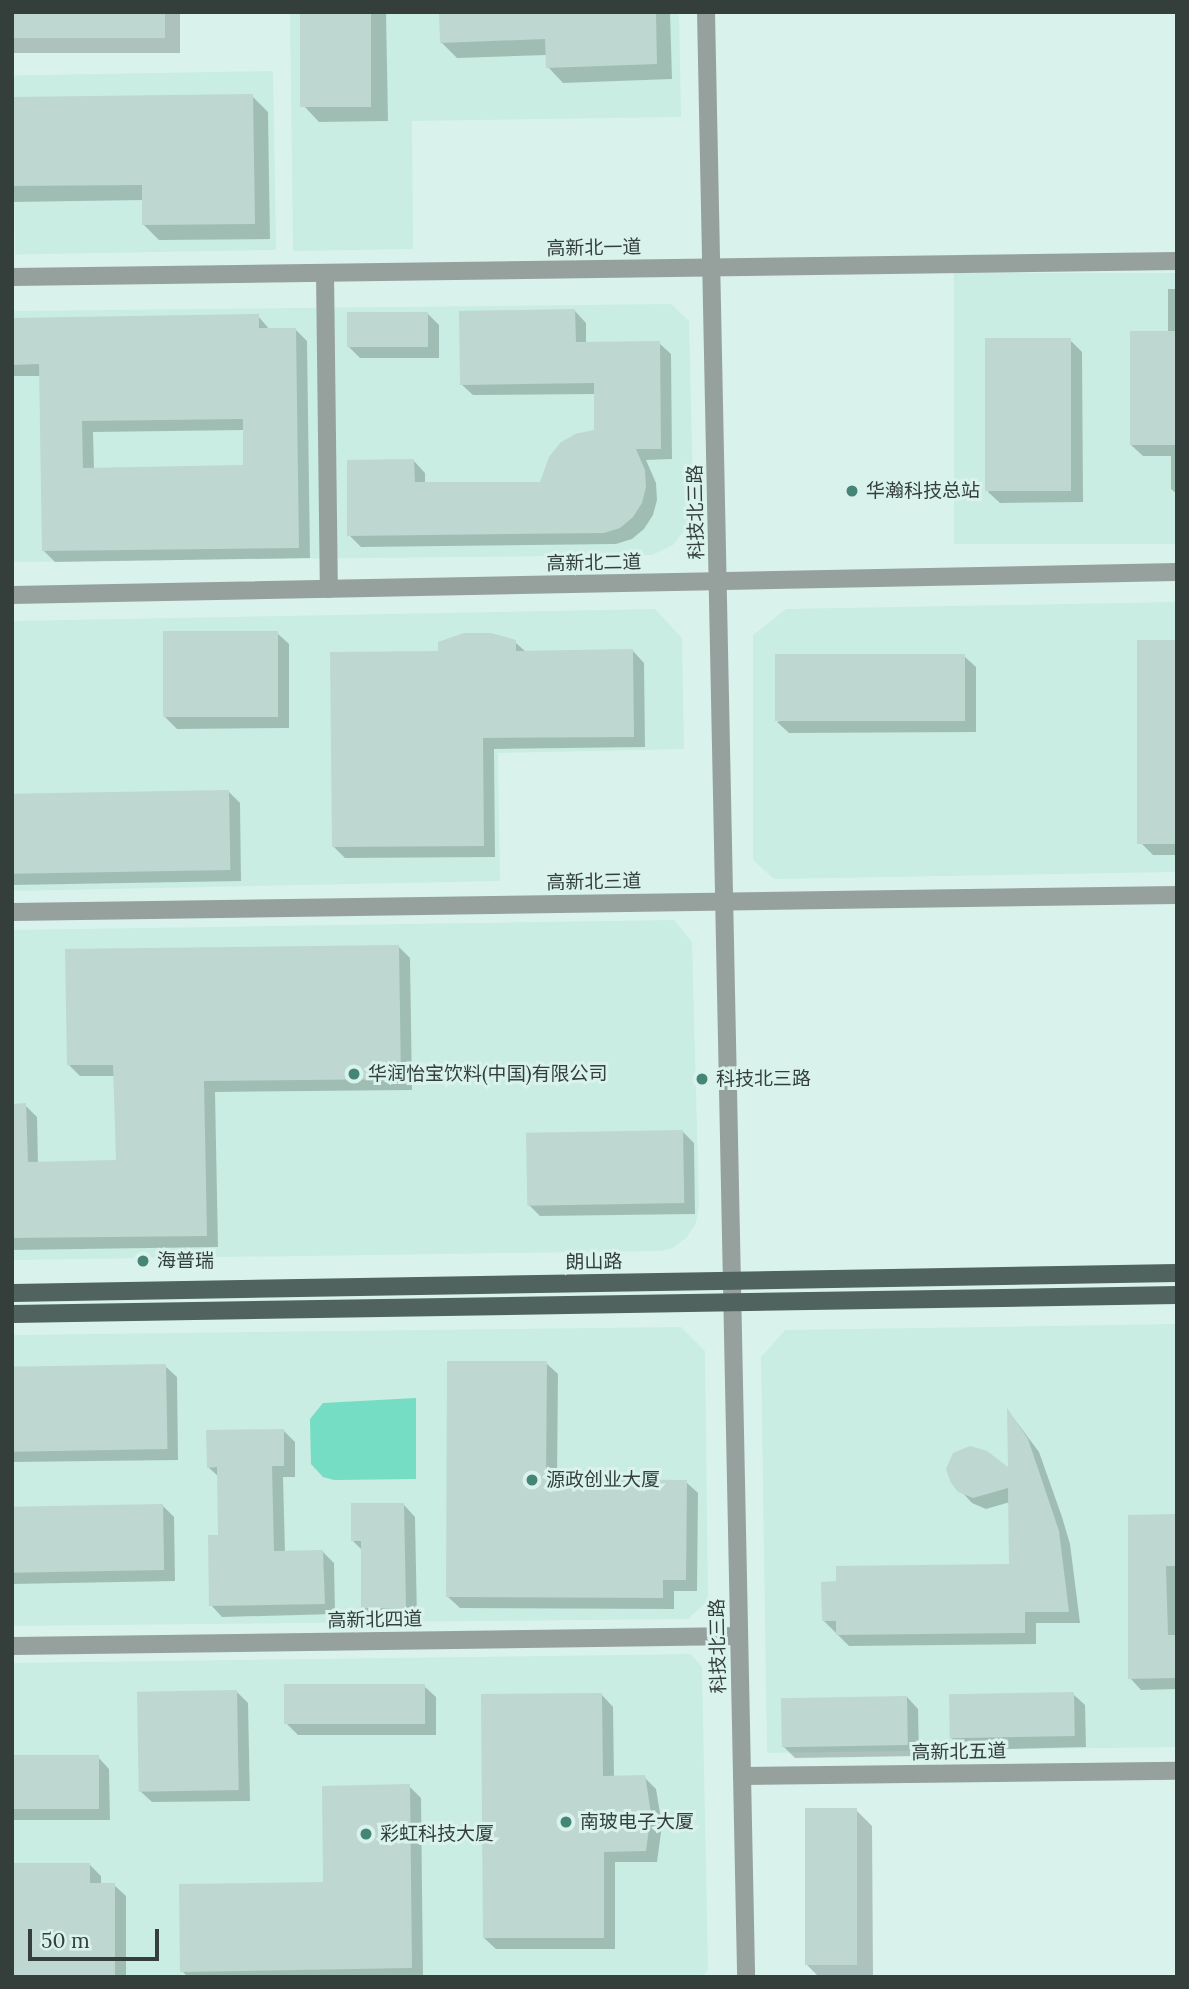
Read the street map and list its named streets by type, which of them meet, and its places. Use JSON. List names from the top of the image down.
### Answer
{
  "streets": {
    "main road": ["朗山路"],
    "street": [
      "高新北一道",
      "科技北三路",
      "高新北二道",
      "高新北三道",
      "高新北四道",
      "高新北五道"
    ]
  },
  "crossings": [
    ["高新北一道", "科技北三路"],
    ["科技北三路", "高新北二道"],
    ["科技北三路", "高新北三道"],
    ["科技北三路", "朗山路"],
    ["科技北三路", "高新北四道"],
    ["科技北三路", "高新北五道"]
  ],
  "places": [
    "华瀚科技总站",
    "华润怡宝饮料(中国)有限公司",
    "科技北三路",
    "海普瑞",
    "源政创业大厦",
    "南玻电子大厦",
    "彩虹科技大厦"
  ],
  "scale_bar": "50 m"
}
